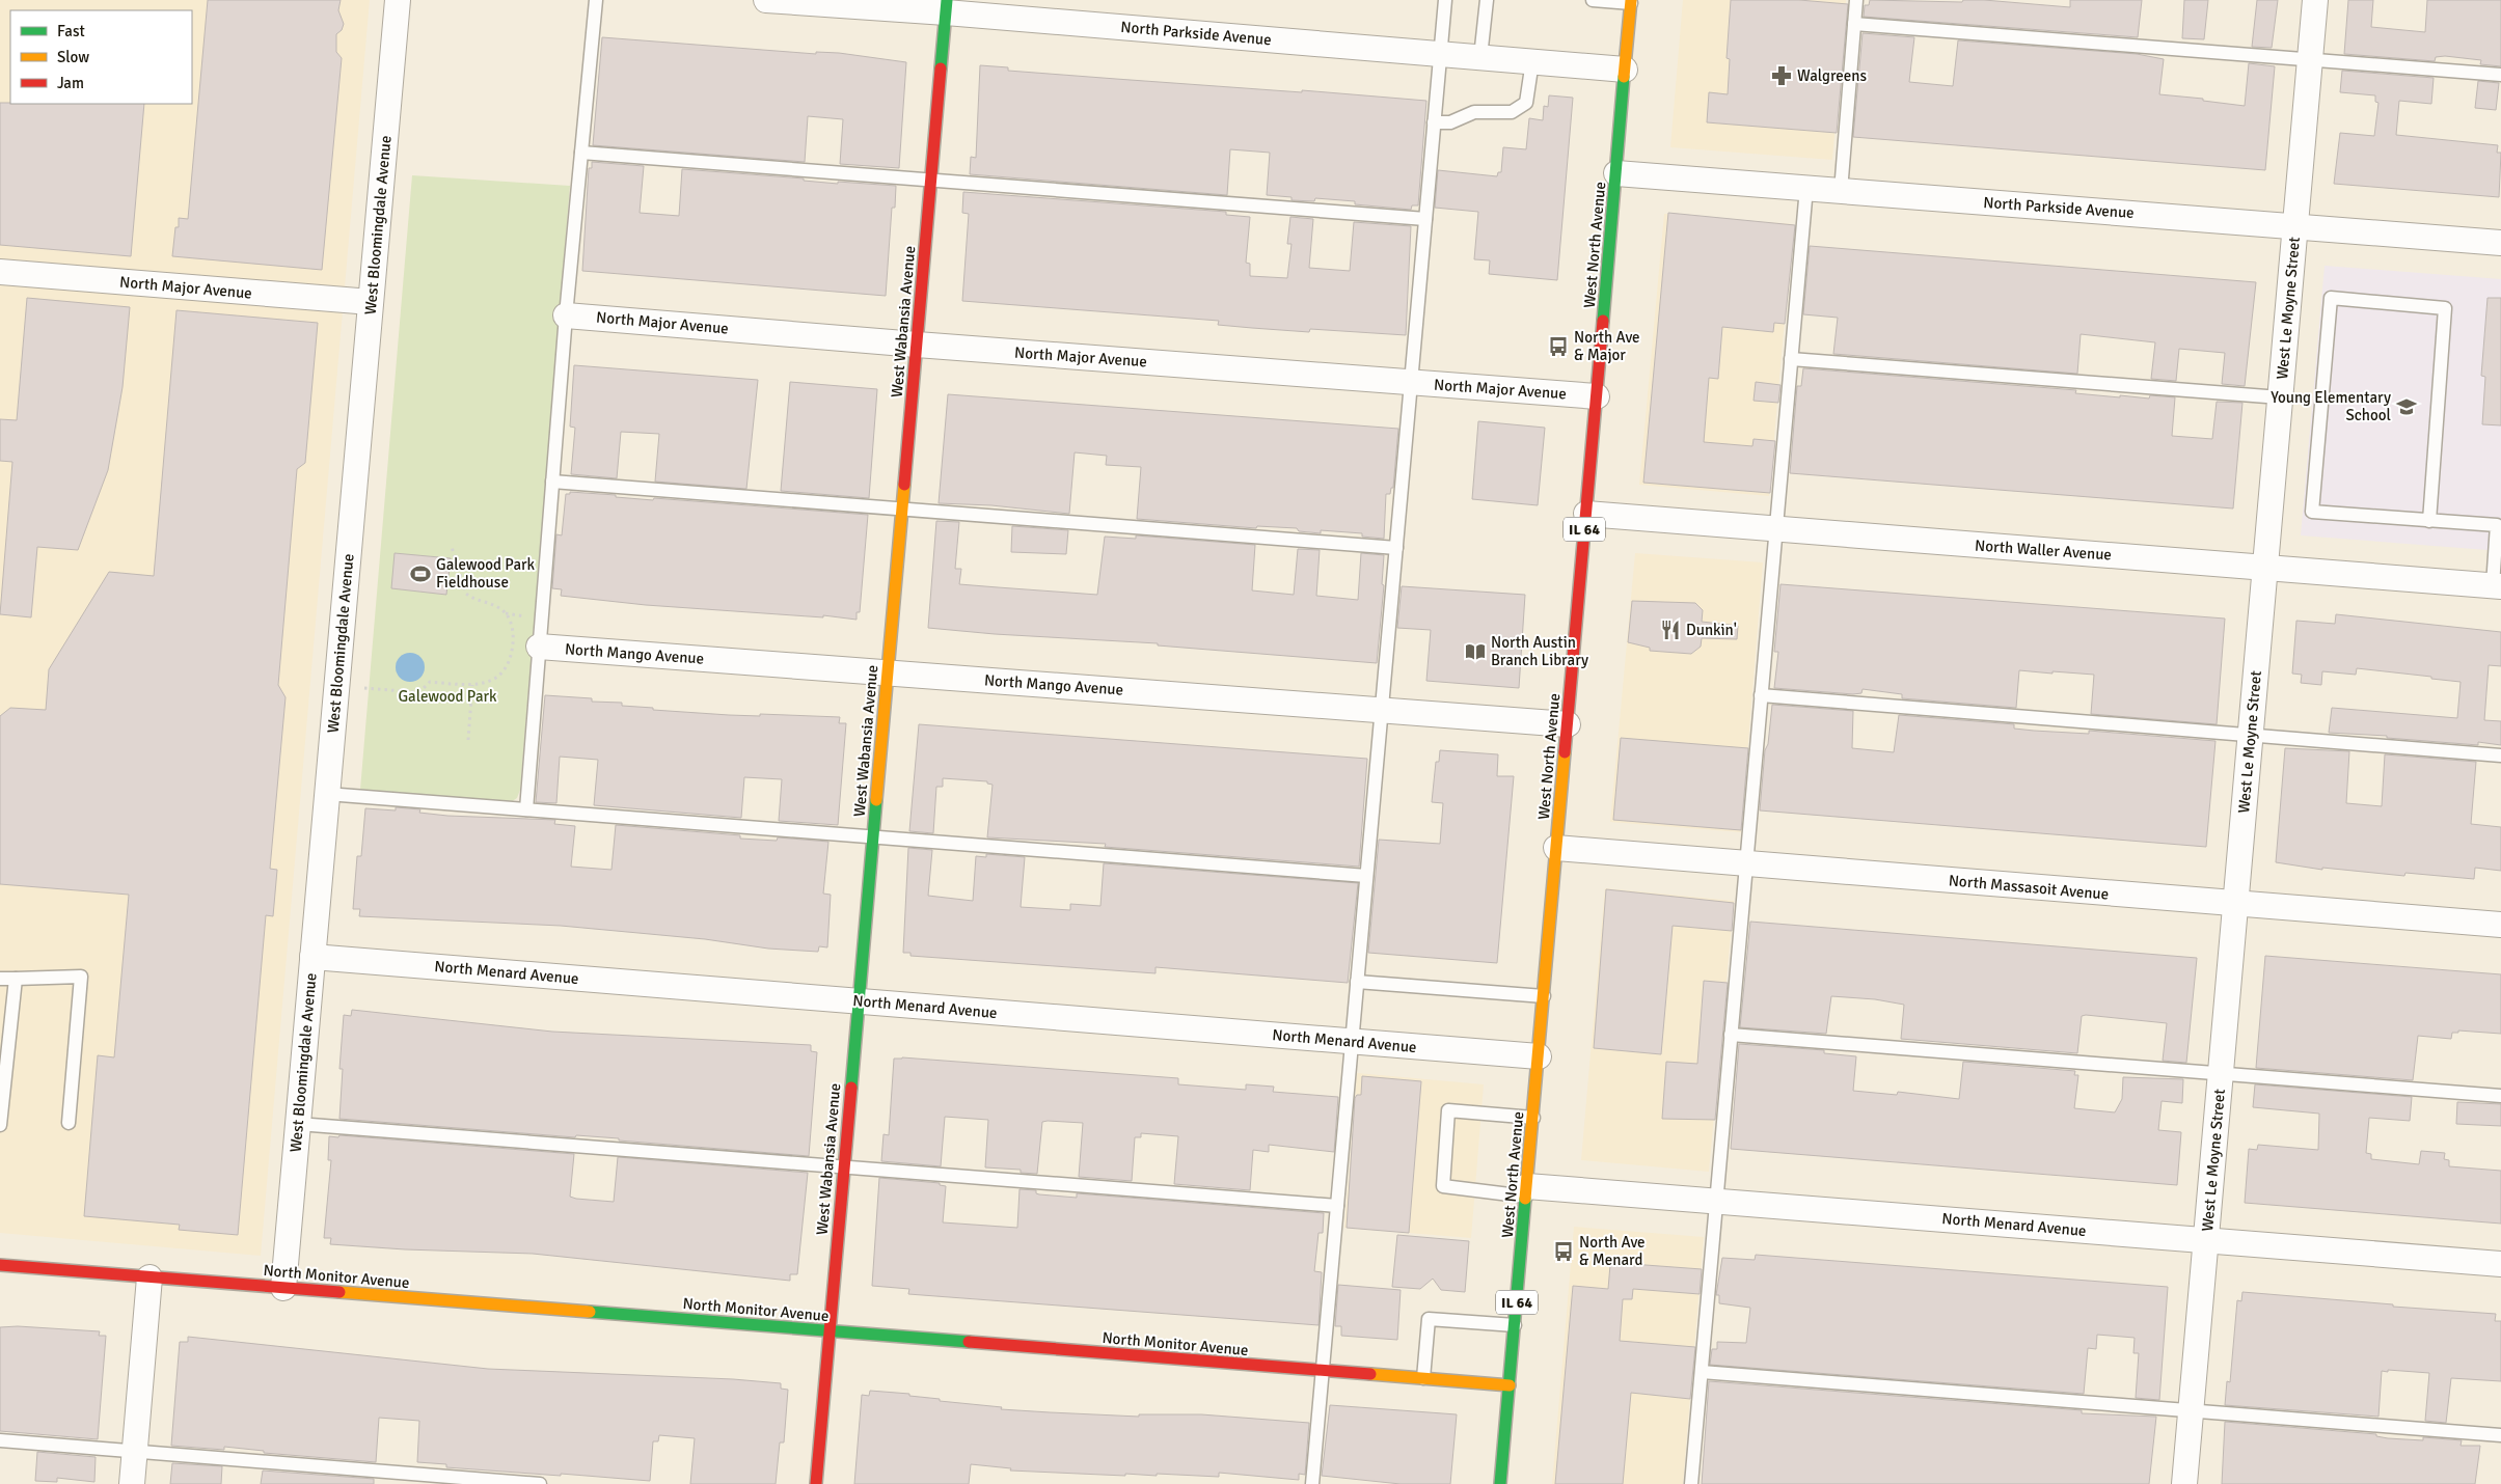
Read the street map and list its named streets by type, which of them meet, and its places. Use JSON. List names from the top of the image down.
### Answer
{
  "streets": {
    "street": [
      "North Parkside Avenue",
      "West Bloomingdale Avenue",
      "West North Avenue",
      "North Major Avenue",
      "West Le Moyne Street",
      "West Wabansia Avenue",
      "IL 64",
      "North Waller Avenue",
      "North Mango Avenue",
      "North Massasoit Avenue",
      "North Menard Avenue",
      "North Monitor Avenue"
    ]
  },
  "crossings": [
    ["North Parkside Avenue", "West North Avenue"],
    ["North Parkside Avenue", "West Le Moyne Street"],
    ["North Parkside Avenue", "West Wabansia Avenue"],
    ["West Bloomingdale Avenue", "North Major Avenue"],
    ["West Bloomingdale Avenue", "North Menard Avenue"],
    ["West Bloomingdale Avenue", "North Monitor Avenue"],
    ["West North Avenue", "North Major Avenue"],
    ["West North Avenue", "North Waller Avenue"],
    ["West North Avenue", "North Mango Avenue"],
    ["West North Avenue", "North Massasoit Avenue"],
    ["West North Avenue", "North Menard Avenue"],
    ["West North Avenue", "North Monitor Avenue"],
    ["North Major Avenue", "West Wabansia Avenue"],
    ["West Le Moyne Street", "North Waller Avenue"],
    ["West Le Moyne Street", "North Massasoit Avenue"],
    ["West Le Moyne Street", "North Menard Avenue"],
    ["West Wabansia Avenue", "North Mango Avenue"],
    ["West Wabansia Avenue", "North Menard Avenue"],
    ["West Wabansia Avenue", "North Monitor Avenue"]
  ],
  "parks": ["Galewood Park"],
  "places": {
    "pharmacy": ["Walgreens"],
    "bus stop": ["North Ave & Major", "North Ave & Menard"],
    "school or university": ["Young Elementary School"],
    "sports": ["Galewood Park Fieldhouse"],
    "restaurant": ["Dunkin'"],
    "library": ["North Austin Branch Library"]
  },
  "legend": ["Fast", "Slow", "Jam"]
}
